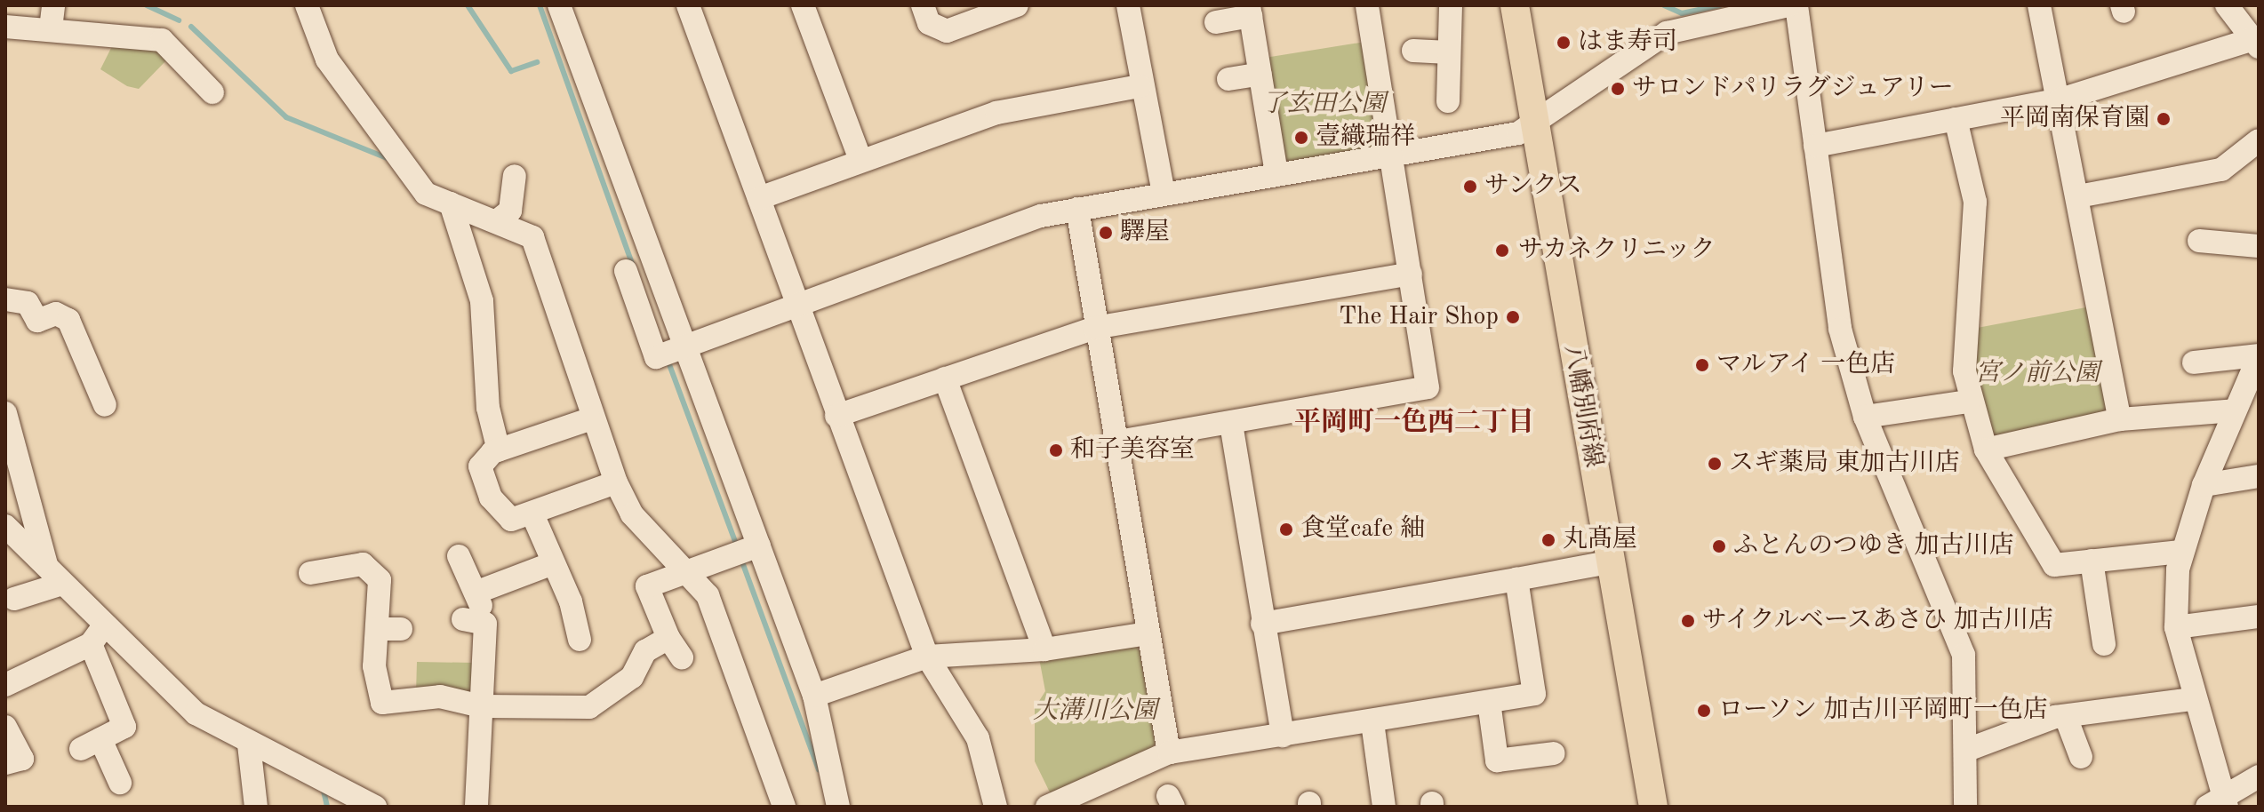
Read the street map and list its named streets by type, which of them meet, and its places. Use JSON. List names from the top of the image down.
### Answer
{
  "streets": {
    "main road": ["八幡別府線"]
  },
  "districts": ["平岡町一色西二丁目"],
  "parks": ["了玄田公園", "宮ノ前公園", "大溝川公園"],
  "places": [
    "はま寿司",
    "サロンドパリラグジュアリー",
    "平岡南保育園",
    "壹織瑞祥",
    "サンクス",
    "驛屋",
    "サカネクリニック",
    "The Hair Shop",
    "マルアイ 一色店",
    "和子美容室",
    "スギ薬局 東加古川店",
    "食堂cafe 紬",
    "丸髙屋",
    "ふとんのつゆき 加古川店",
    "サイクルベースあさひ 加古川店",
    "ローソン 加古川平岡町一色店"
  ]
}
